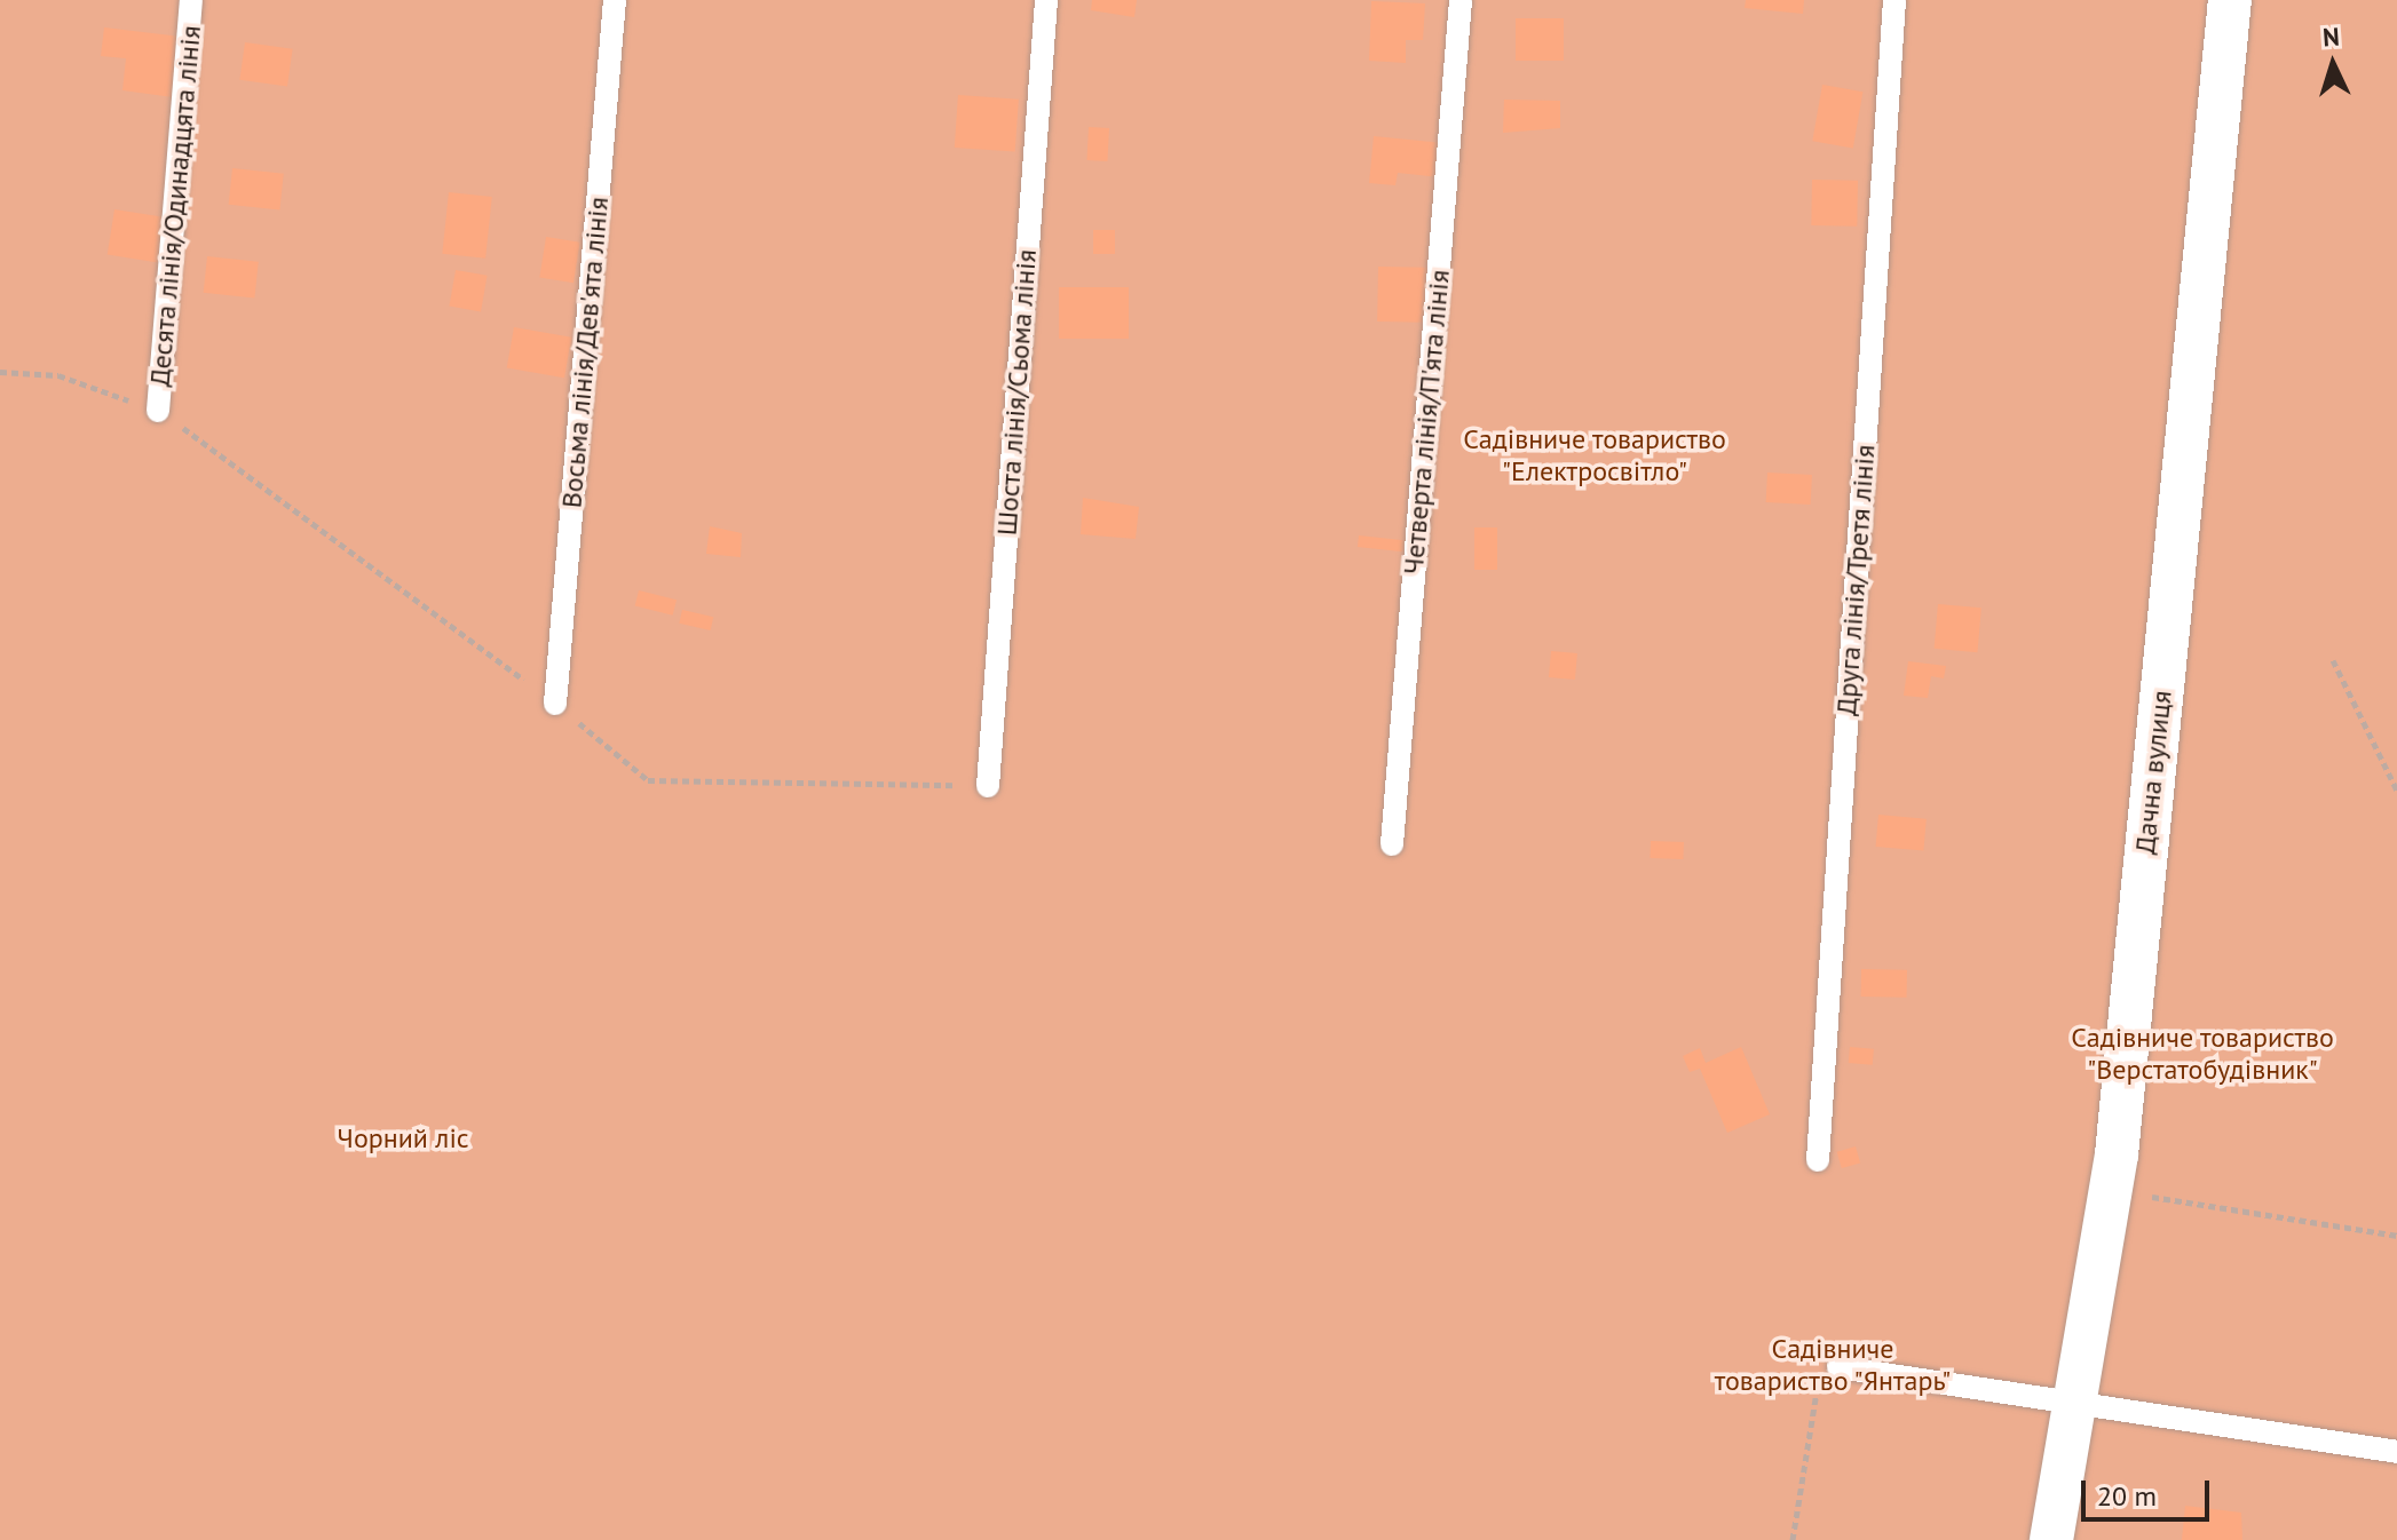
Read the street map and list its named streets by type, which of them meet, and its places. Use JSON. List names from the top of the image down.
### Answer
{
  "streets": {
    "street": ["Дачна вулиця"],
    "lane": [
      "Десята лінія/Одинадцята лінія",
      "Восьма лінія/Дев'ята лінія",
      "Шоста лінія/Сьома лінія",
      "Четверта лінія/П'ята лінія",
      "Друга лінія/Третя лінія"
    ]
  },
  "parks": [
    "Садівниче товариство \"Електросвітло\"",
    "Садівниче товариство \"Верстатобудівник\"",
    "Чорний ліс",
    "Садівниче товариство \"Янтарь\""
  ],
  "scale_bar": "20 m",
  "north": "top"
}
